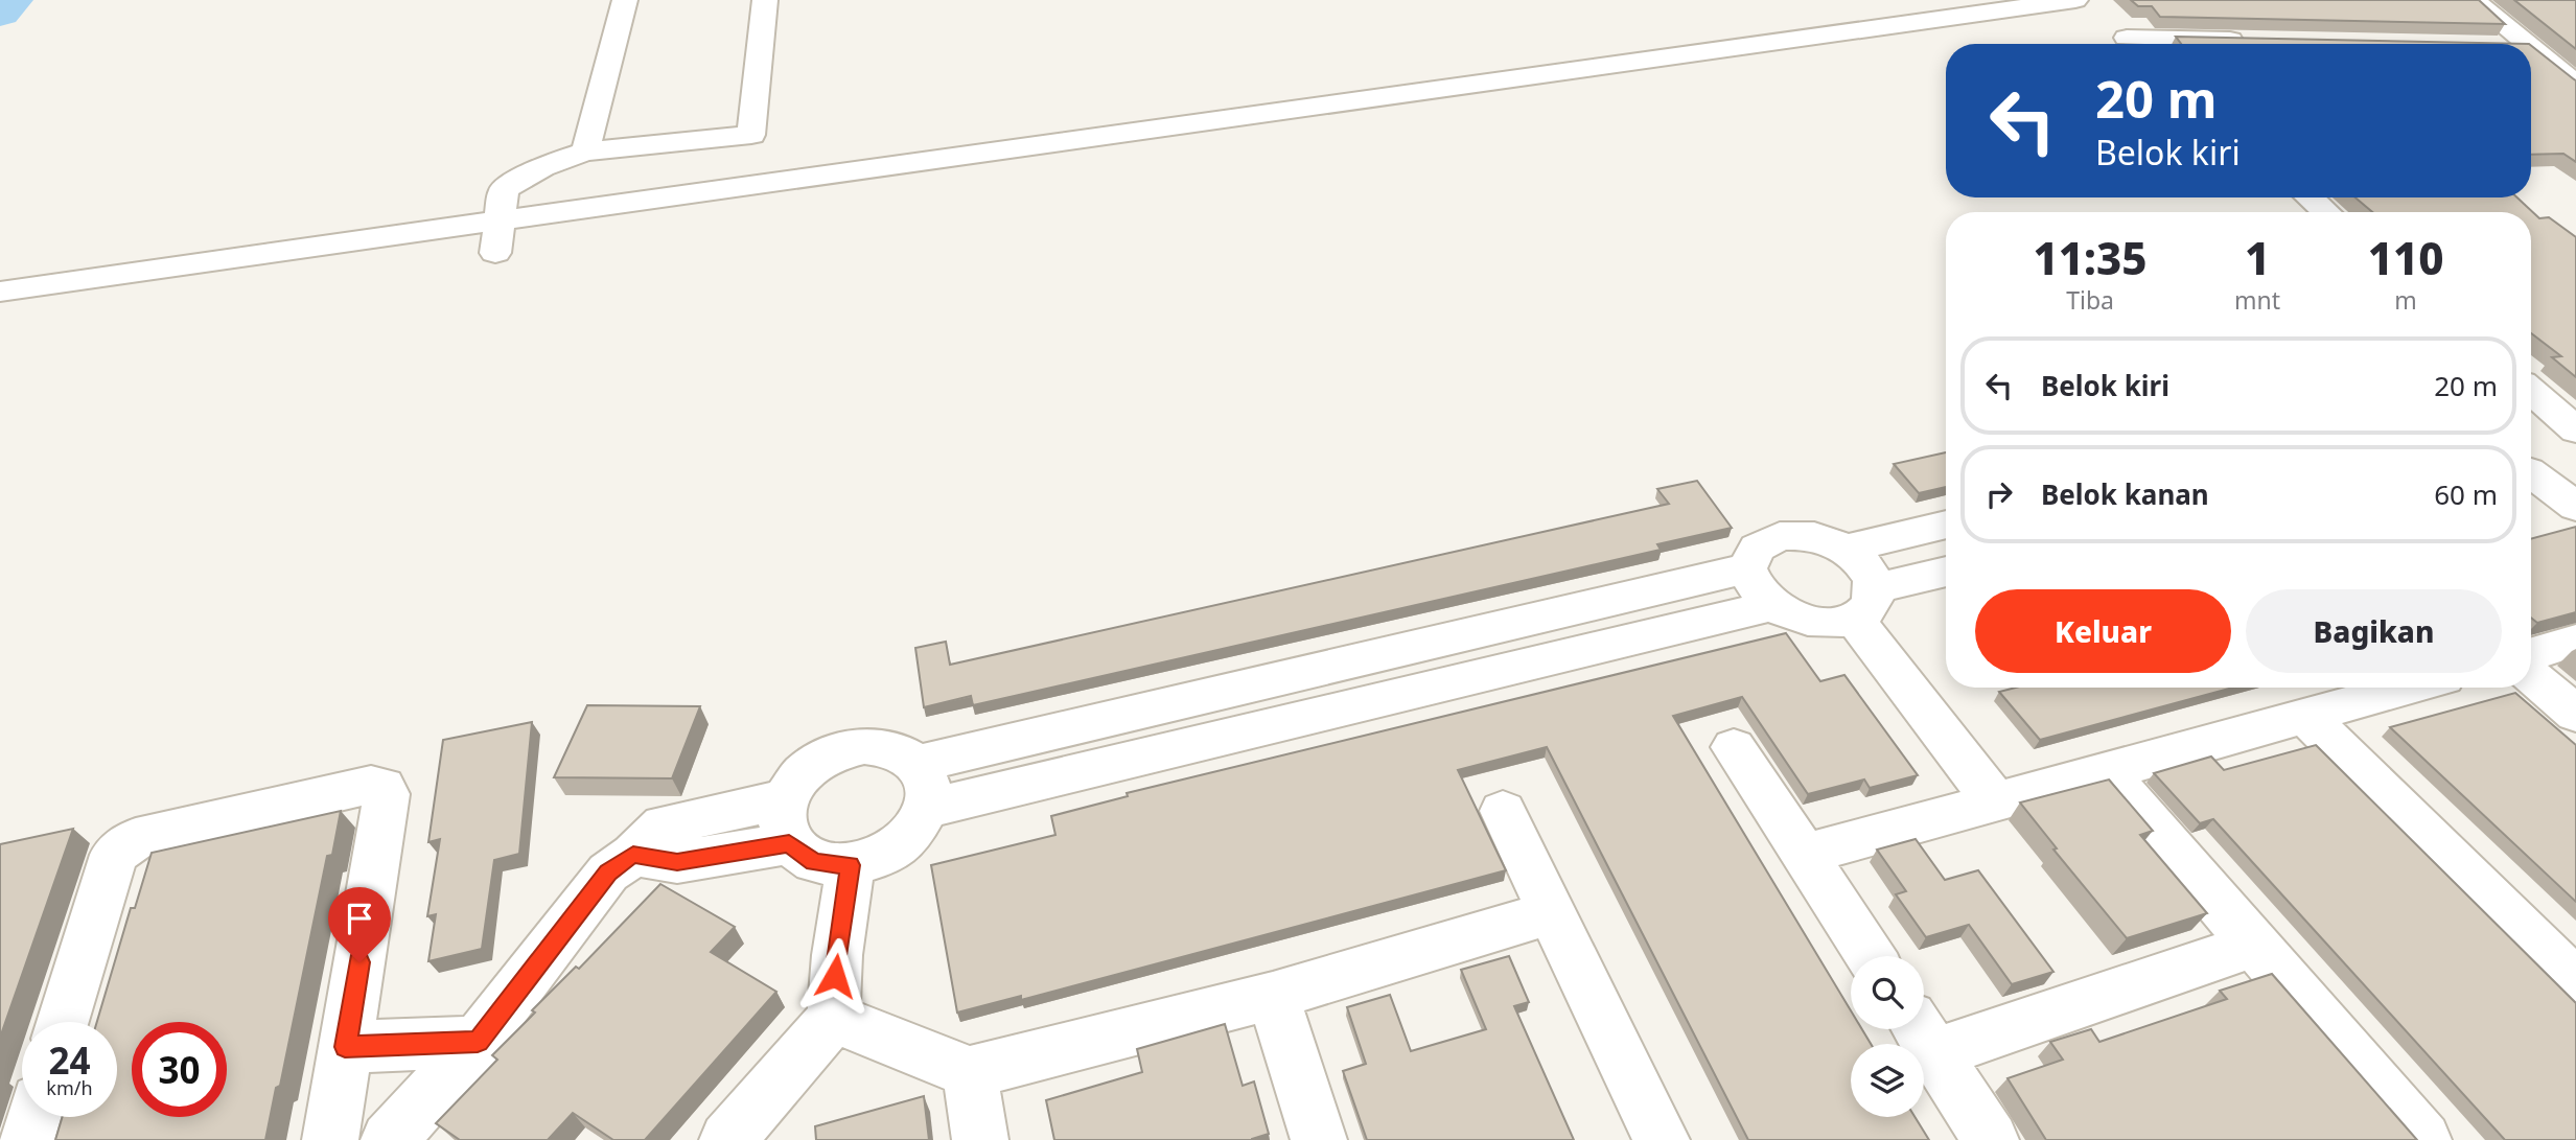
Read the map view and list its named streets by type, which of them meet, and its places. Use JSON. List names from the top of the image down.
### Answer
{
  "page": {
    "turn": ["20 m", "Belok kiri"],
    "eta": [
      "11:35",
      "Tiba",
      "1",
      "mnt",
      "110",
      "m"
    ],
    "list": [
      {
        "name": "Belok kiri",
        "value": "20 m"
      },
      {
        "name": "Belok kanan",
        "value": "60 m"
      }
    ],
    "buttons": ["Keluar", "Bagikan"],
    "speed": "24 km/h",
    "limit": "30"
  }
}
